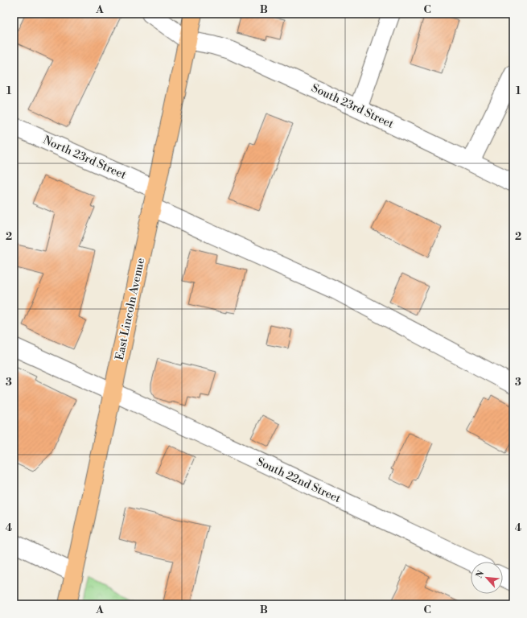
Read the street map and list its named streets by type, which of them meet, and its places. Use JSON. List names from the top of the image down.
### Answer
{
  "streets": {
    "main road": ["East Lincoln Avenue"],
    "street": ["South 23rd Street", "North 23rd Street", "South 22nd Street"]
  },
  "crossings": [
    ["South 23rd Street", "East Lincoln Avenue"],
    ["North 23rd Street", "East Lincoln Avenue"],
    ["East Lincoln Avenue", "South 22nd Street"]
  ],
  "north": "top left",
  "grid": {
    "columns": ["A", "B", "C"],
    "rows": [
      "1",
      "2",
      "3",
      "4"
    ]
  }
}
